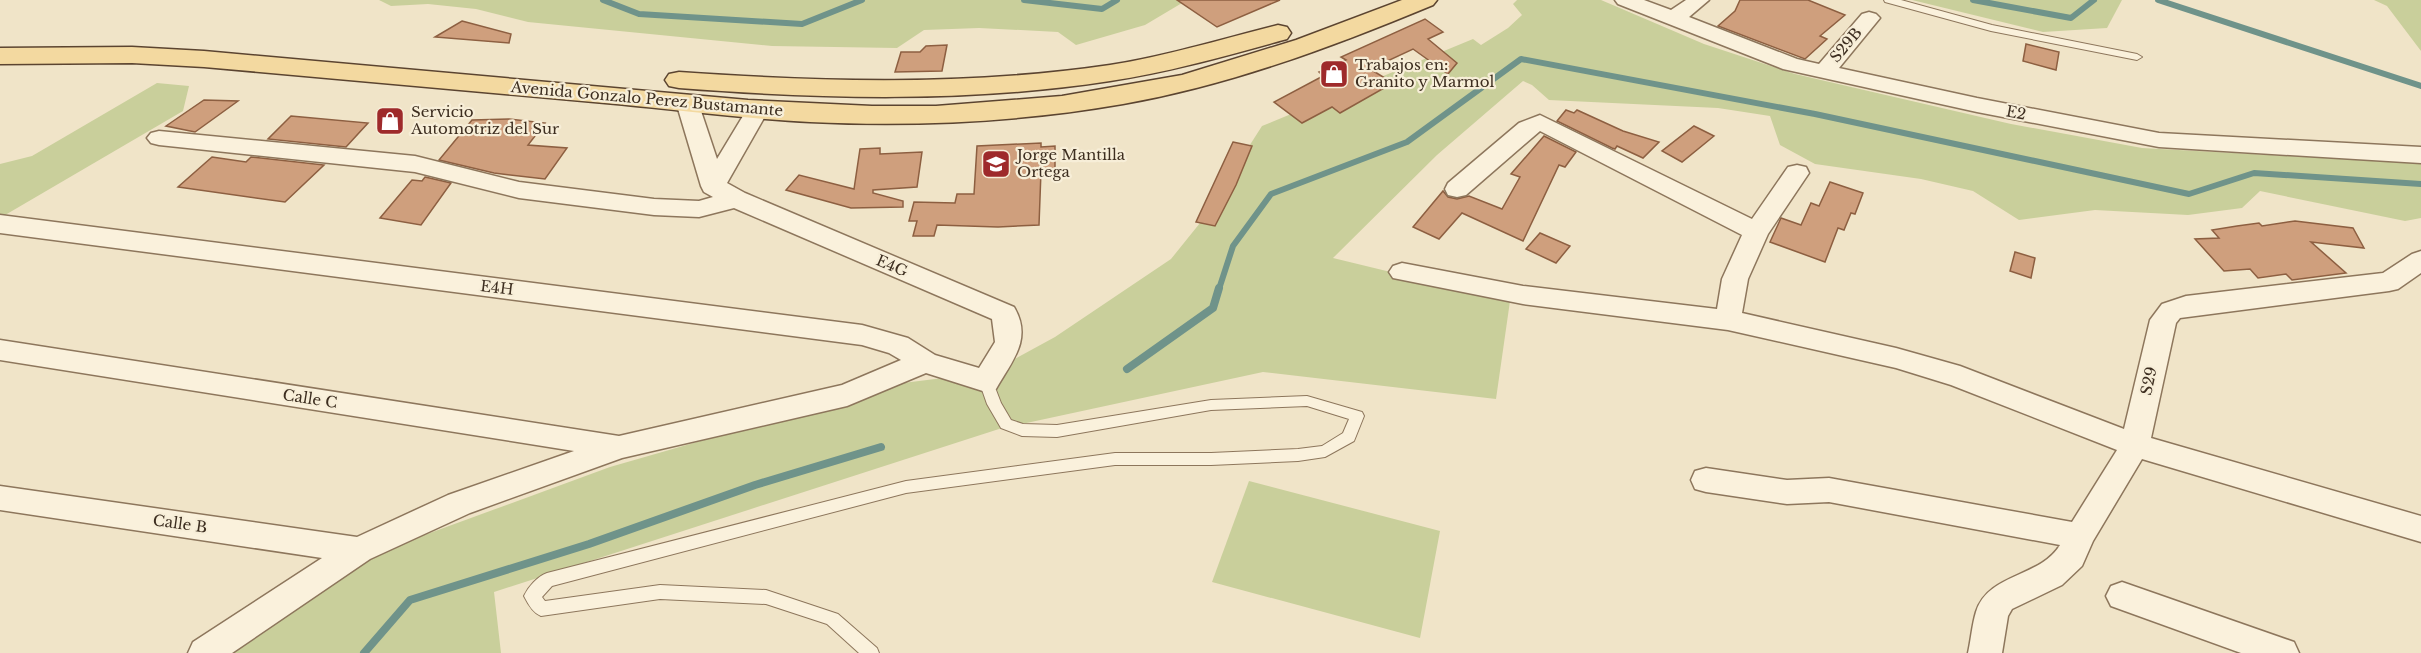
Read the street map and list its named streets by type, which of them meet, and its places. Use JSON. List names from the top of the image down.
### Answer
{
  "streets": {
    "main road": ["Avenida Gonzalo Perez Bustamante"],
    "street": [
      "S29B",
      "E2",
      "E4G",
      "E4H",
      "S29",
      "Calle C",
      "Calle B"
    ]
  },
  "crossings": [
    ["S29B", "E2"],
    ["E4G", "E4H"]
  ],
  "places": {
    "shop": ["Trabajos en: Granito y Marmol", "Servicio Automotriz del Sur"],
    "school or university": ["Jorge Mantilla Ortega"]
  }
}
